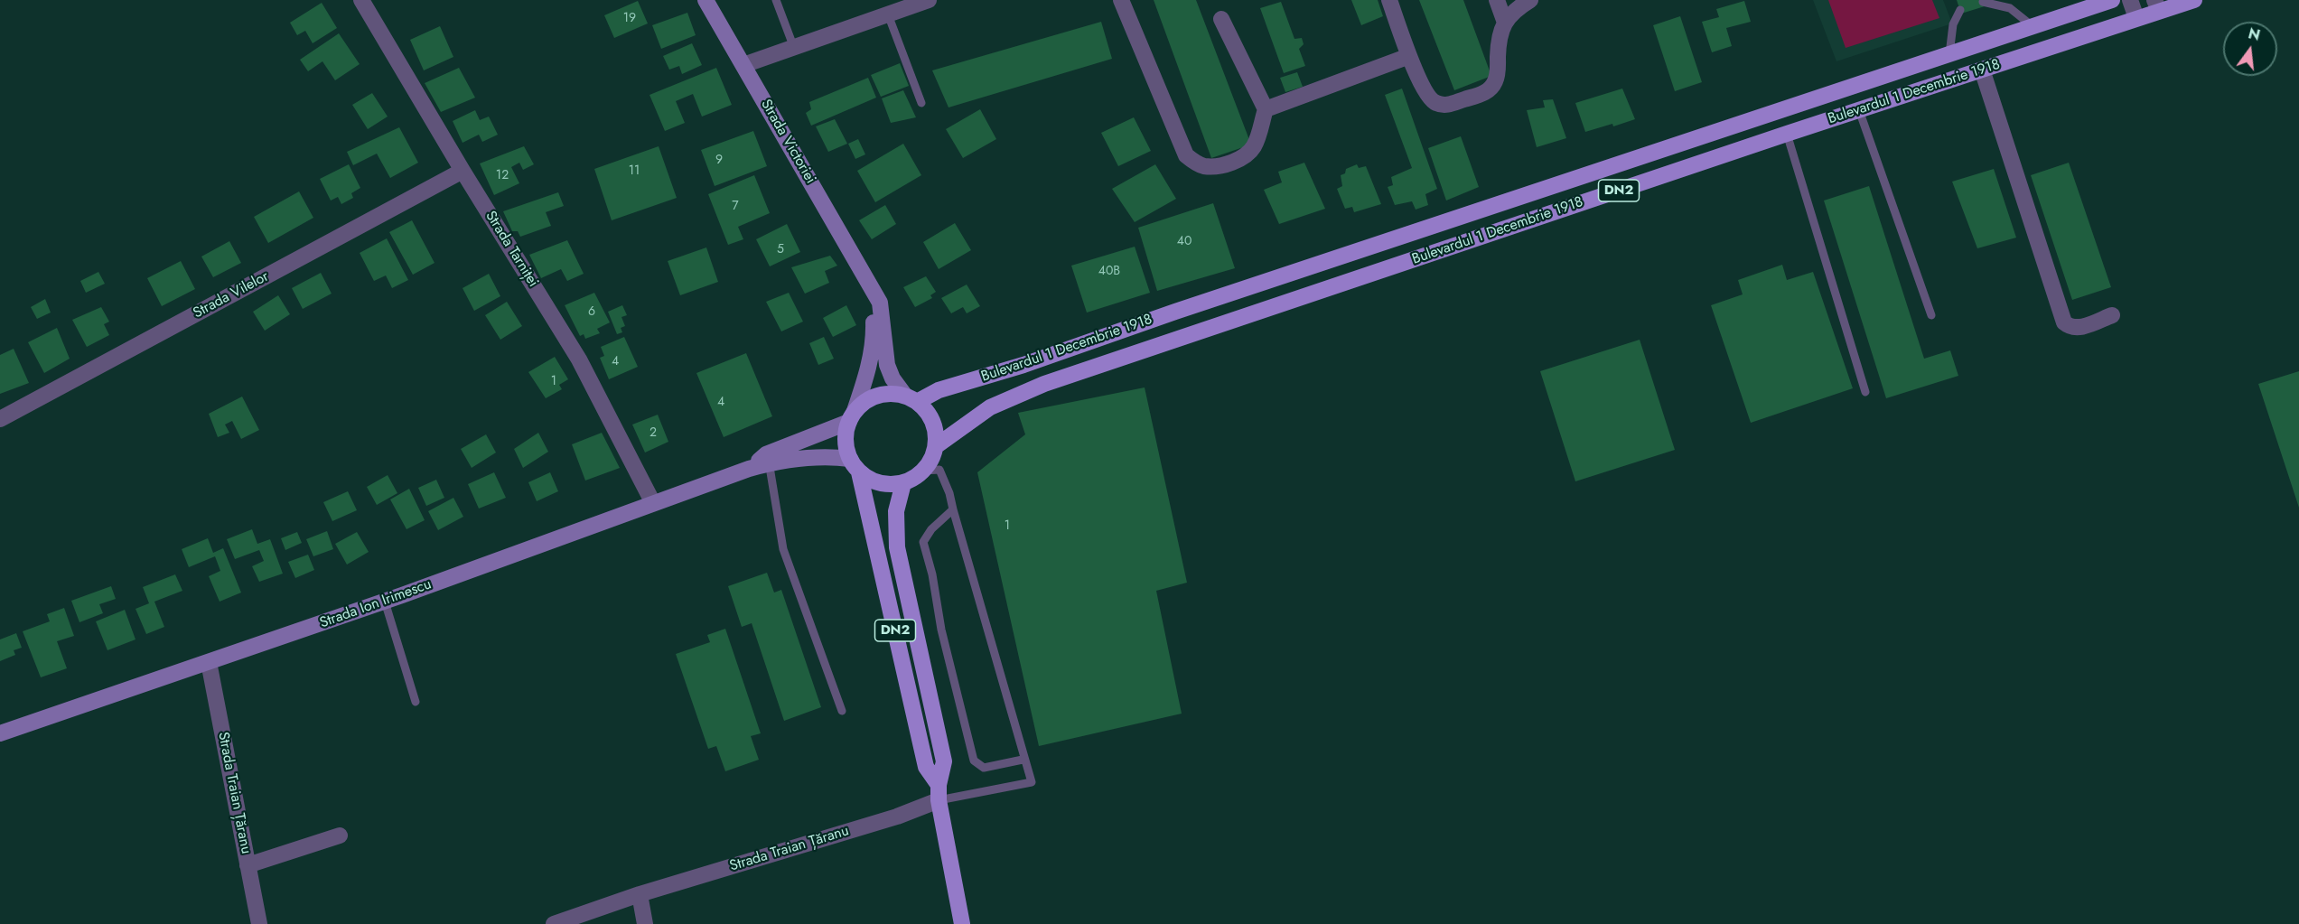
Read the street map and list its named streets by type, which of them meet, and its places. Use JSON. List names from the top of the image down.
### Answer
{
  "streets": {
    "main road": [
      "Bulevardul 1 Decembrie 1918",
      "Strada Victoriei",
      "DN2",
      "Strada Ion Irimescu"
    ],
    "street": ["Strada Tarniței", "Strada Vilelor", "Strada Traian Țăranu"]
  },
  "crossings": [
    ["Bulevardul 1 Decembrie 1918", "Strada Victoriei"],
    ["Bulevardul 1 Decembrie 1918", "DN2"],
    ["Bulevardul 1 Decembrie 1918", "Strada Ion Irimescu"],
    ["Strada Victoriei", "DN2"],
    ["Strada Victoriei", "Strada Ion Irimescu"],
    ["DN2", "Strada Ion Irimescu"],
    ["DN2", "Strada Traian Țăranu"],
    ["Strada Tarniței", "Strada Vilelor"],
    ["Strada Tarniței", "Strada Ion Irimescu"],
    ["Strada Ion Irimescu", "Strada Traian Țăranu"]
  ],
  "house_numbers": [
    "19",
    "9",
    "11",
    "12",
    "7",
    "40",
    "5",
    "40B",
    "6",
    "4",
    "1",
    "4",
    "2",
    "1"
  ],
  "north": "top"
}
